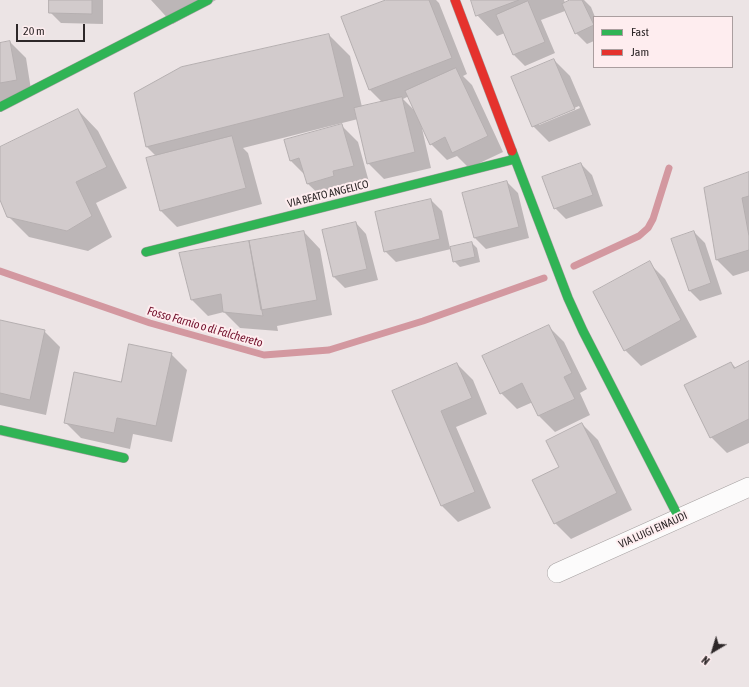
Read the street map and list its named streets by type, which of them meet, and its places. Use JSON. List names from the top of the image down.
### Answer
{
  "streets": {
    "street": ["VIA BEATO ANGELICO", "VIA LUIGI EINAUDI"]
  },
  "water": ["Fosso Farnio o di Falchereto"],
  "legend": ["Fast", "Jam"],
  "scale_bar": "20 m",
  "north": "bottom left"
}
